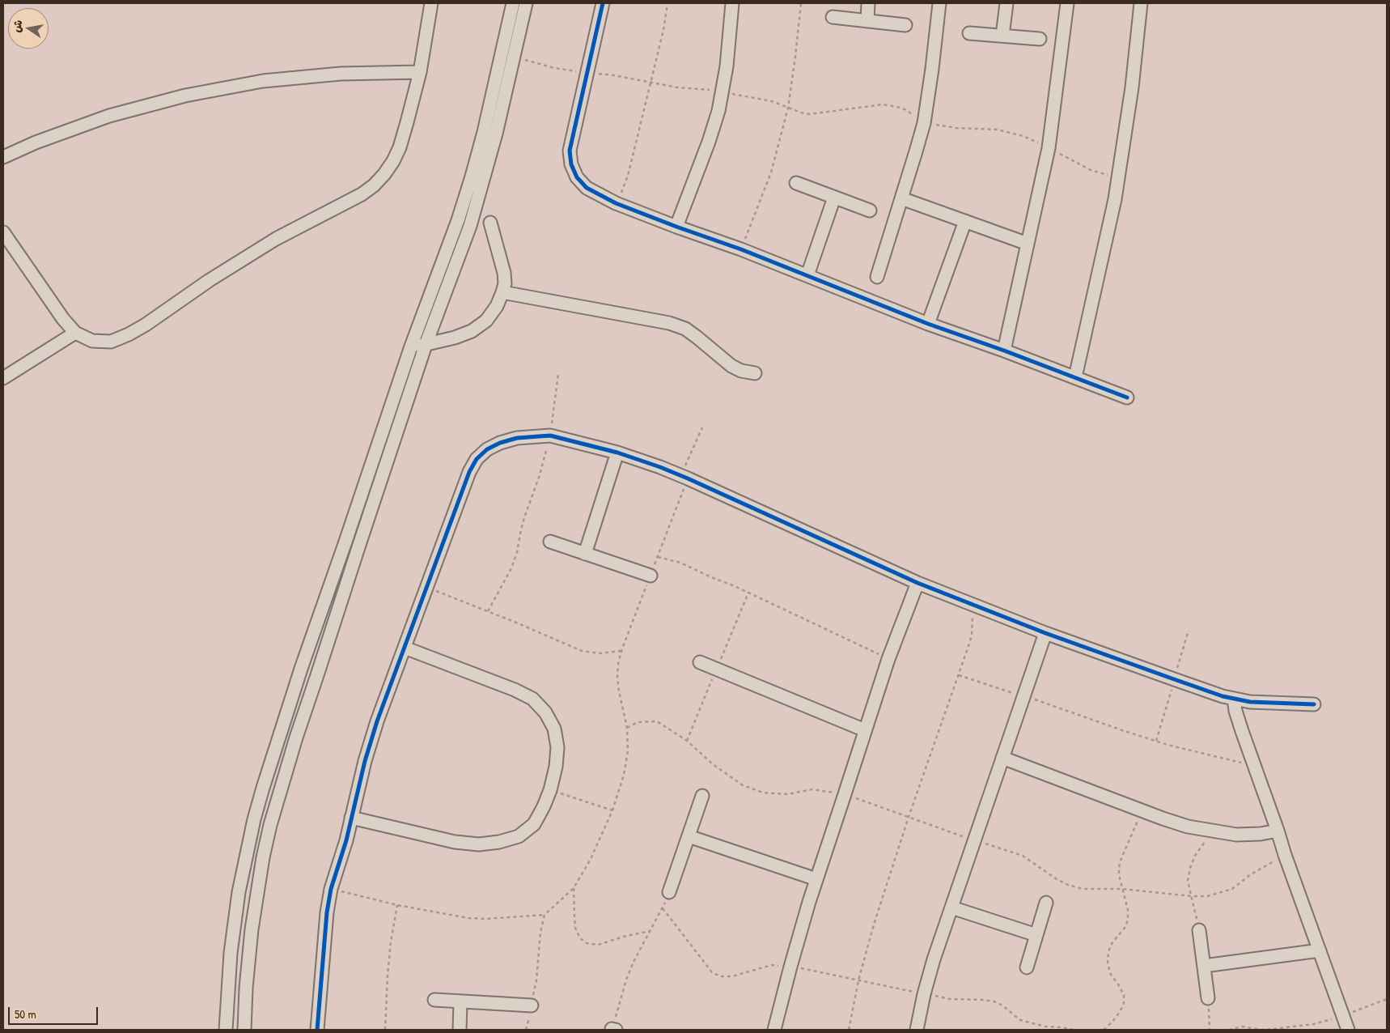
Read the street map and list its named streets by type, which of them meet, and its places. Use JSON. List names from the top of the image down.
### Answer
{
  "scale_bar": "50 m",
  "north": "left"
}
